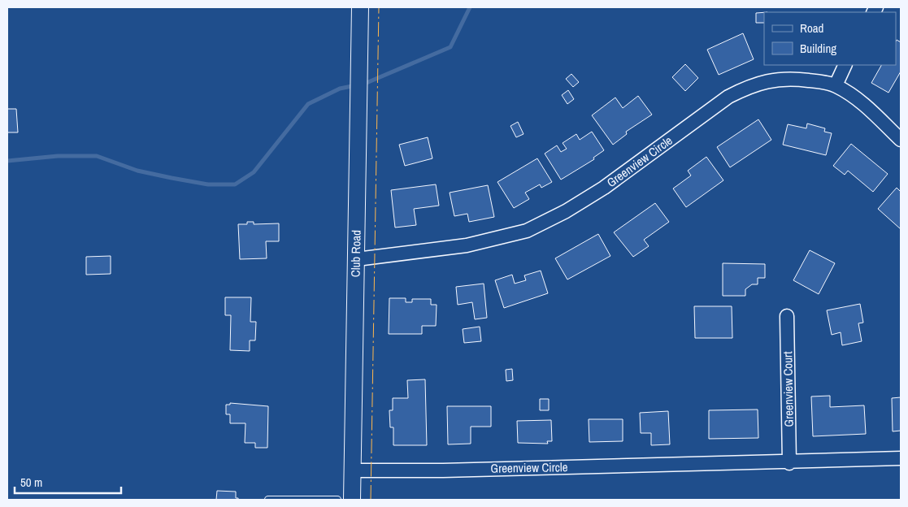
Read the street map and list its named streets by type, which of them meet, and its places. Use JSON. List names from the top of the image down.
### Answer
{
  "streets": {
    "street": ["Greenview Circle", "Club Road", "Greenview Court"]
  },
  "crossings": [
    ["Greenview Circle", "Club Road"],
    ["Greenview Circle", "Greenview Court"]
  ],
  "legend": ["Road", "Building"],
  "scale_bar": "50 m"
}
